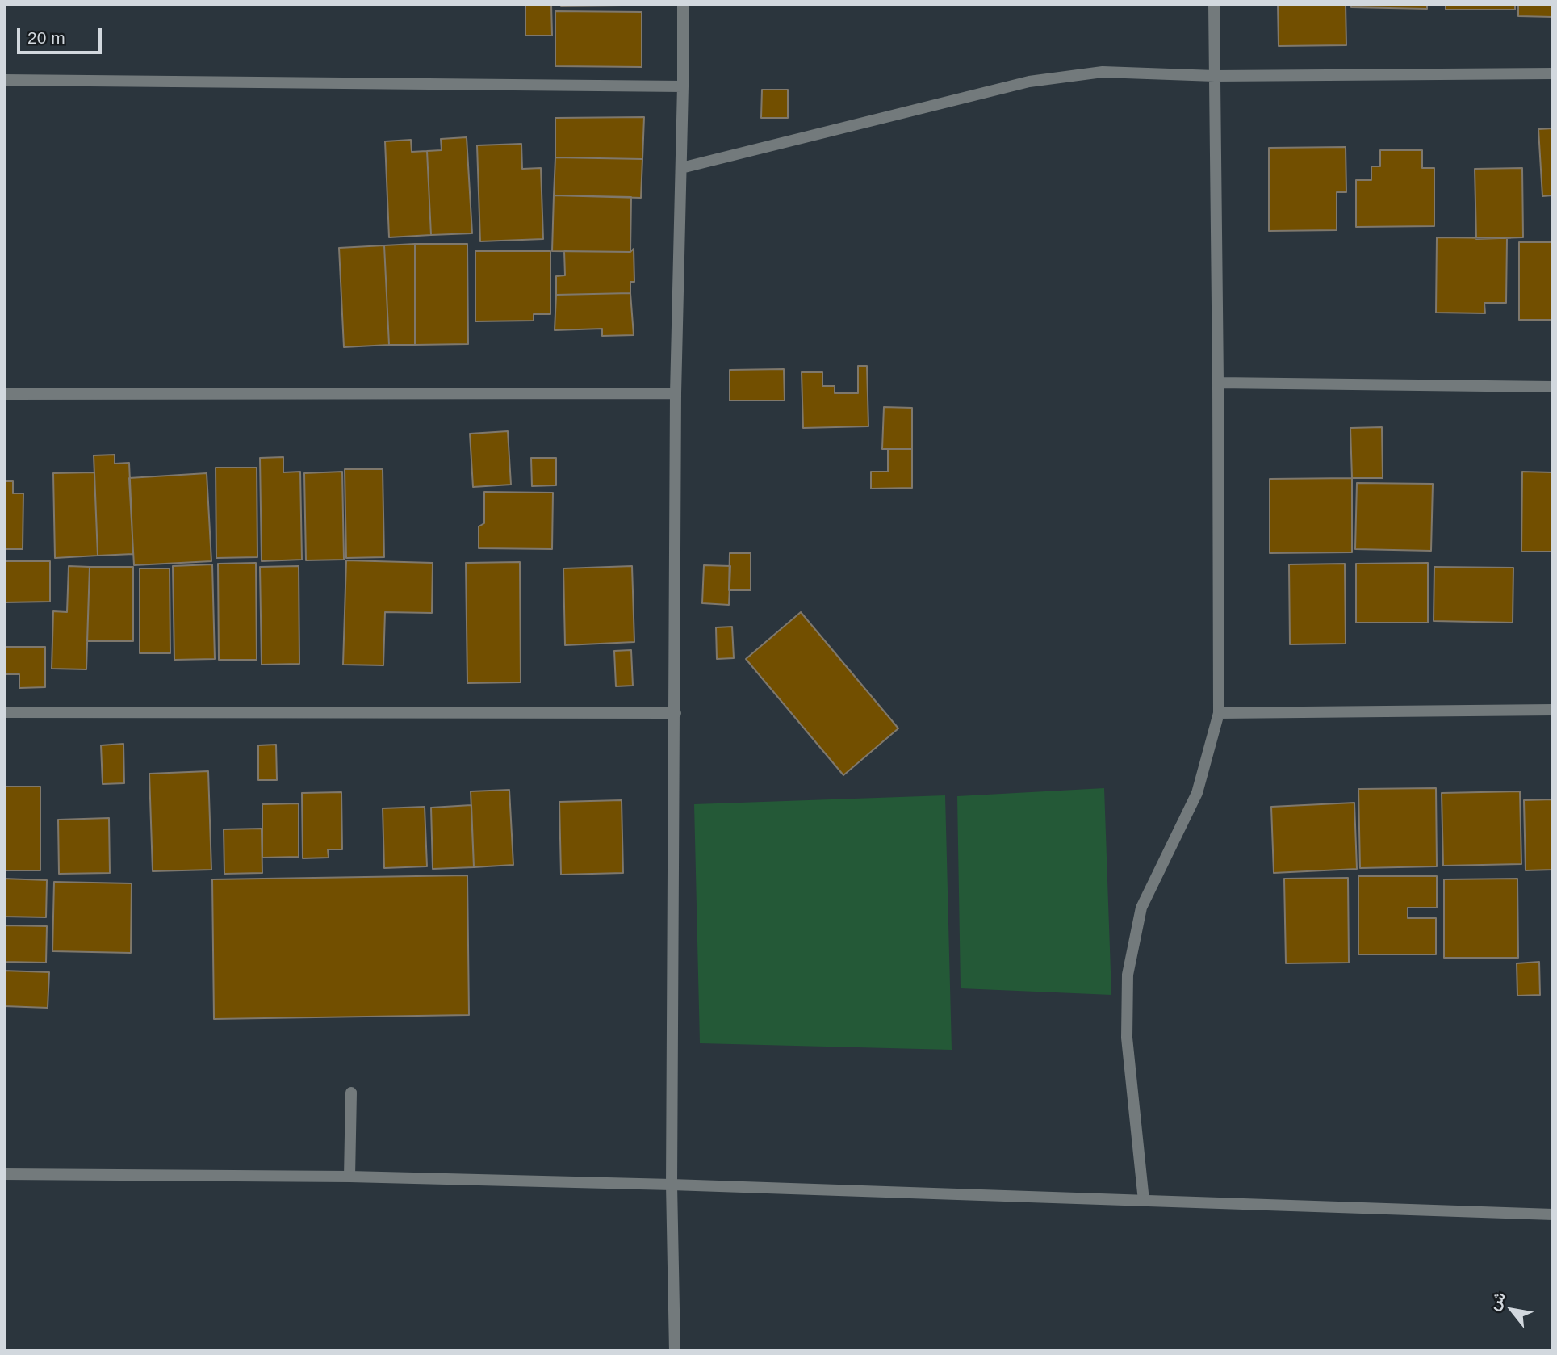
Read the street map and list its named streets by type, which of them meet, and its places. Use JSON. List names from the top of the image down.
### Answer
{
  "scale_bar": "20 m",
  "north": "top left"
}
